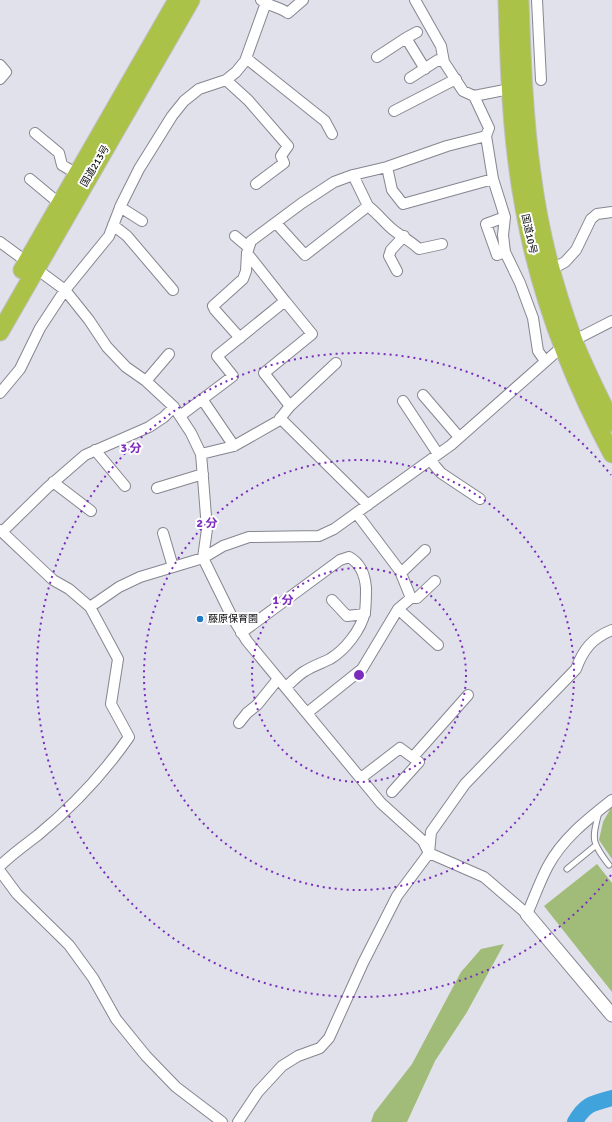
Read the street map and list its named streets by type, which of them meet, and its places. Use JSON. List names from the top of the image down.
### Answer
{
  "streets": {
    "highway": ["国道213号", "国道10号"]
  },
  "places": ["藤原保育園"],
  "rings": ["3 分", "2 分", "1 分"]
}
